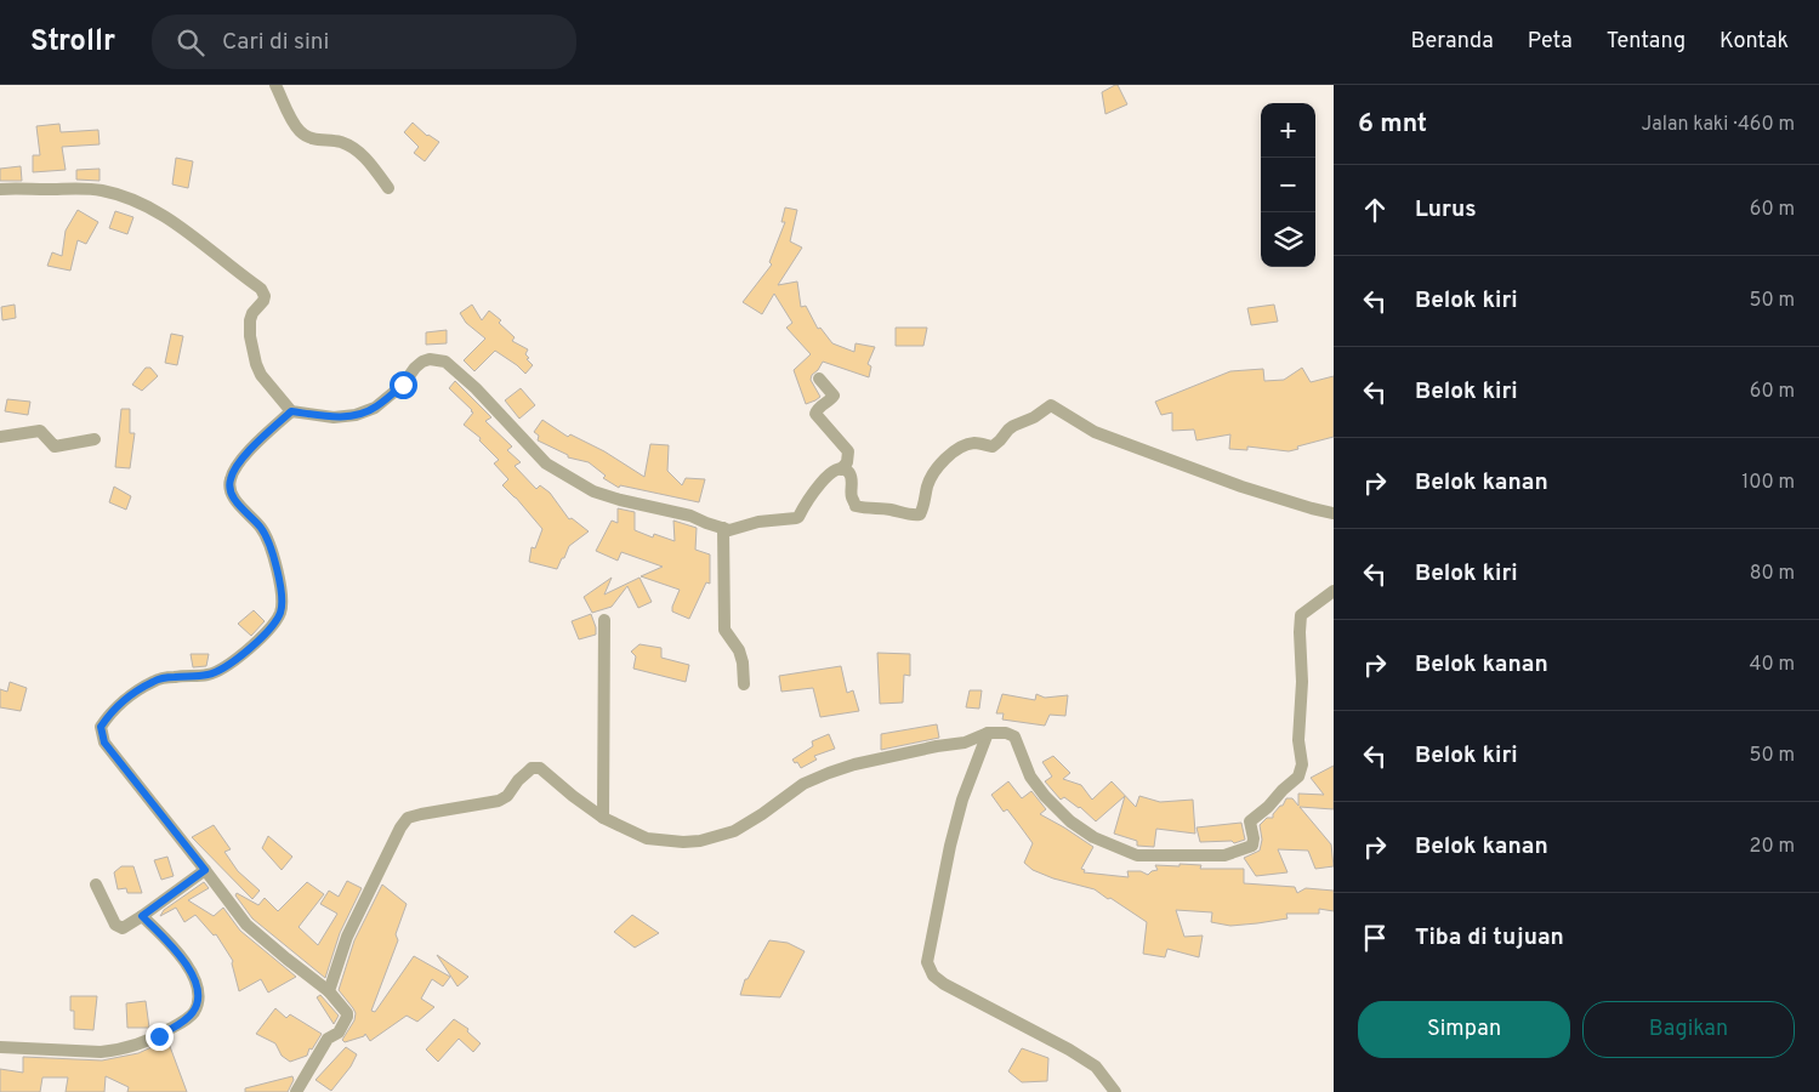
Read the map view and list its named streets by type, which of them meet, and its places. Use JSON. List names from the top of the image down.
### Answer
{
  "page": {
    "header": "Strollr",
    "search": "Cari di sini",
    "nav": [
      "Beranda",
      "Peta",
      "Tentang",
      "Kontak"
    ],
    "heading": ["6 mnt", "Jalan kaki · 460 m"],
    "map_buttons": ["+", "−"],
    "list": [
      ["Lurus", "60 m"],
      ["Belok kiri", "50 m"],
      ["Belok kiri", "60 m"],
      ["Belok kanan", "100 m"],
      ["Belok kiri", "80 m"],
      ["Belok kanan", "40 m"],
      ["Belok kiri", "50 m"],
      ["Belok kanan", "20 m"],
      "Tiba di tujuan"
    ],
    "buttons": ["Simpan", "Bagikan"]
  }
}
